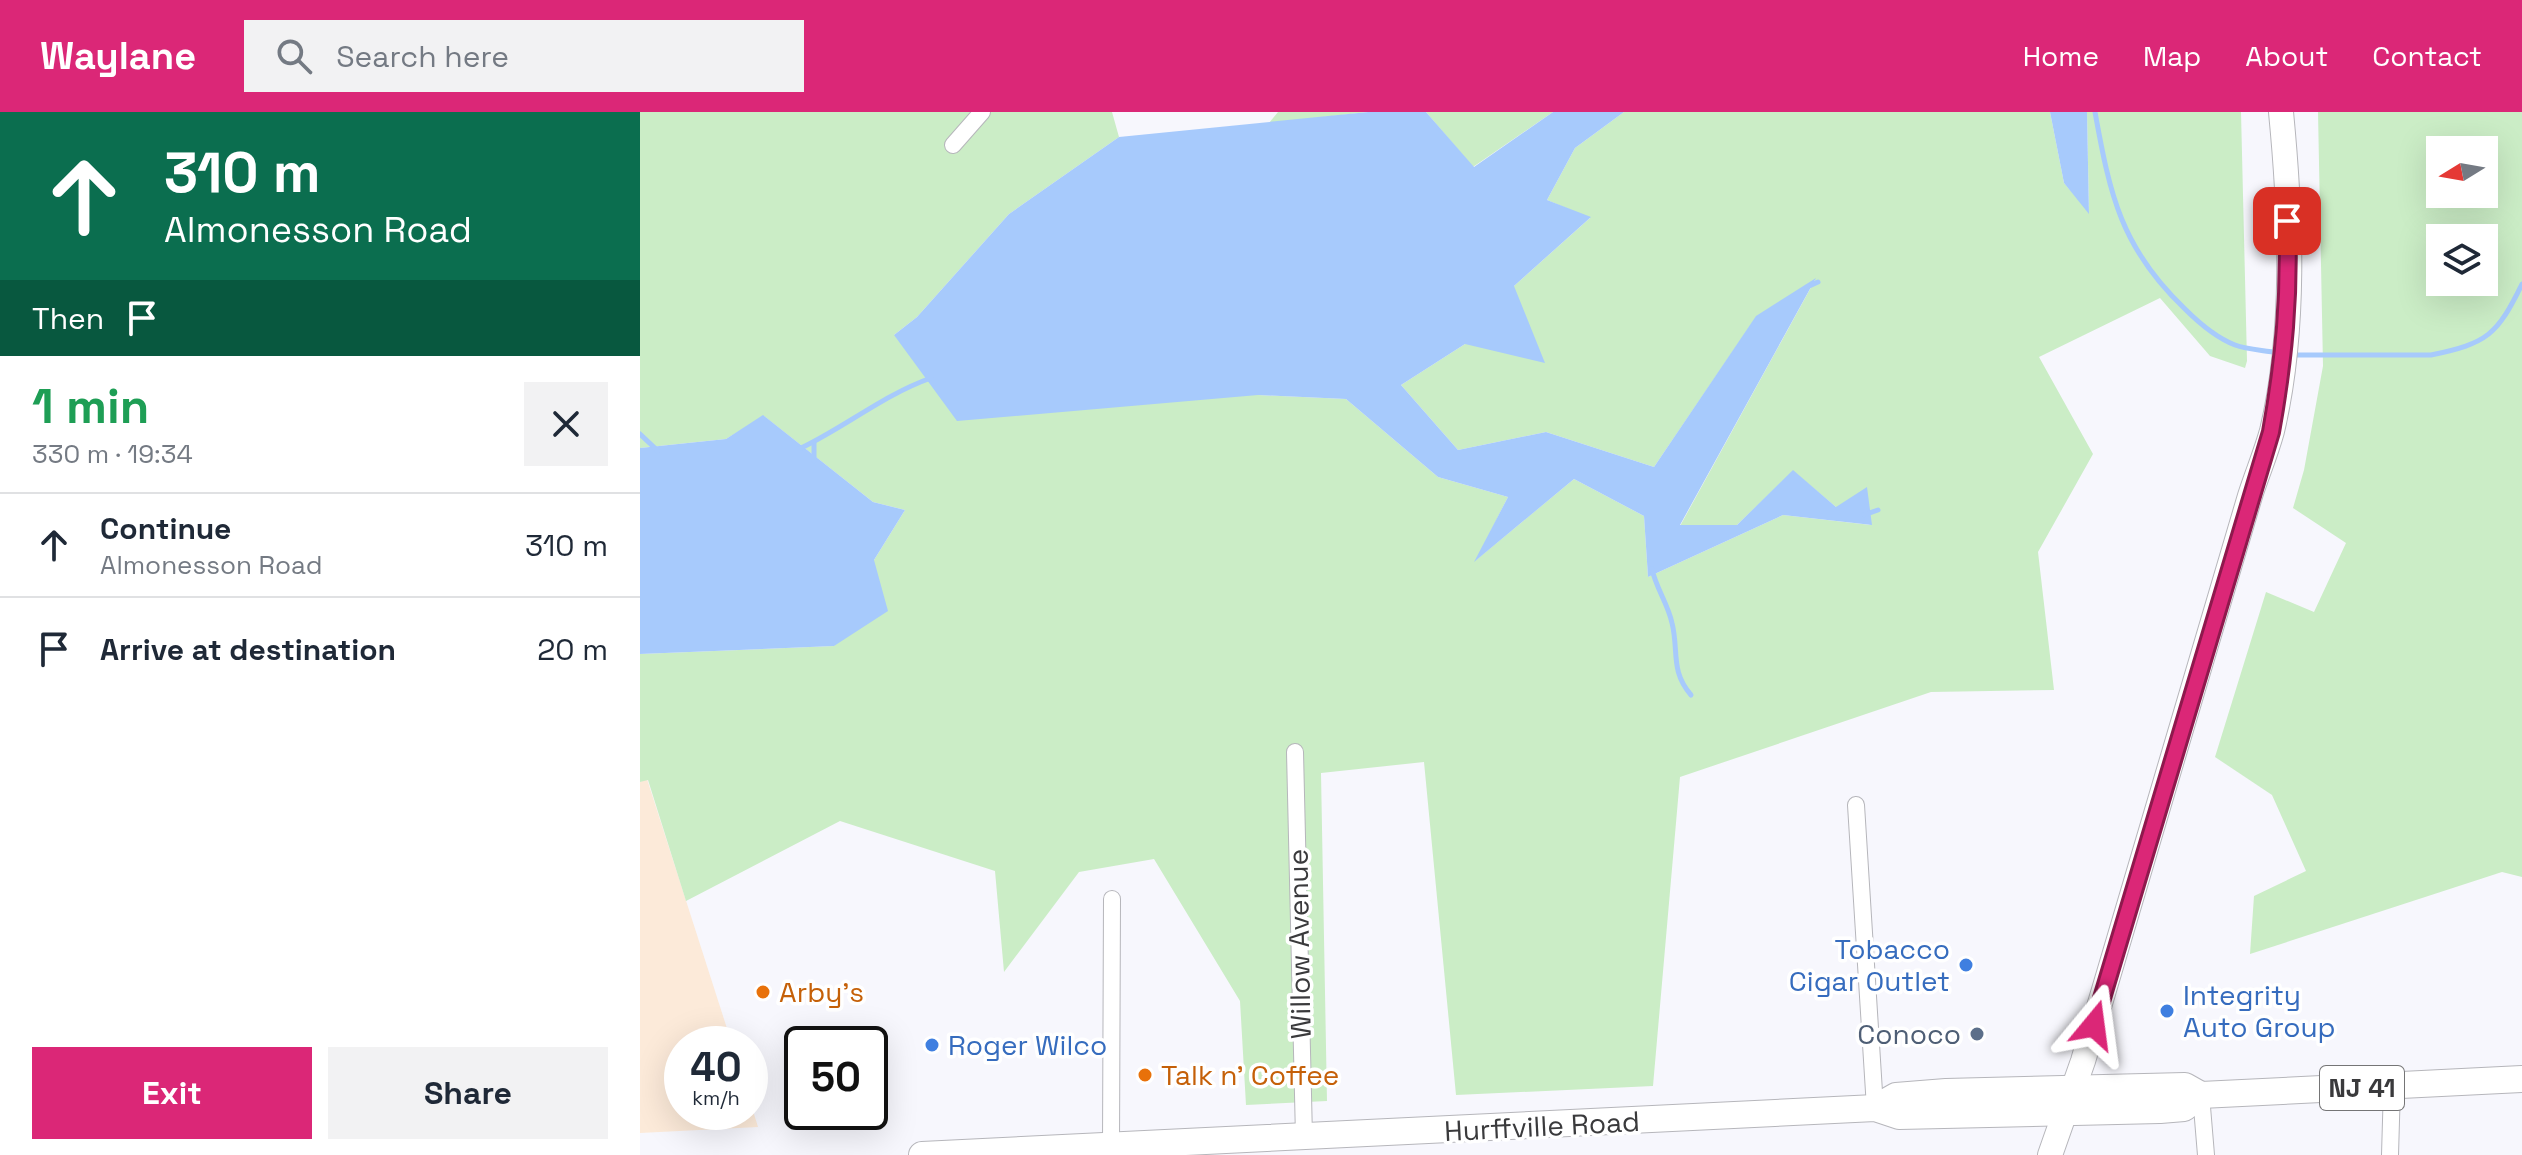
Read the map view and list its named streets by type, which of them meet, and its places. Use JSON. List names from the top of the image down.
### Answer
{
  "streets": {
    "main road": ["NJ 41", "Hurffville Road"],
    "street": ["Willow Avenue"]
  },
  "crossings": [
    ["Willow Avenue", "Hurffville Road"]
  ],
  "places": [
    "Tobacco Cigar Outlet",
    "Arby's",
    "Integrity Auto Group",
    "Conoco",
    "Roger Wilco",
    "Talk n' Coffee"
  ],
  "north": "left",
  "page": {
    "header": "Waylane",
    "search": "Search here",
    "nav": [
      "Home",
      "Map",
      "About",
      "Contact"
    ],
    "turn": ["310 m", "Almonesson Road"],
    "then": "Then",
    "heading": ["1 min", "330 m · 19:34"],
    "list": [
      {
        "name": "Continue",
        "note": "Almonesson Road",
        "value": "310 m"
      },
      {
        "name": "Arrive at destination",
        "value": "20 m"
      }
    ],
    "speed": "40 km/h",
    "limit": "50",
    "buttons": ["Exit", "Share"]
  }
}
